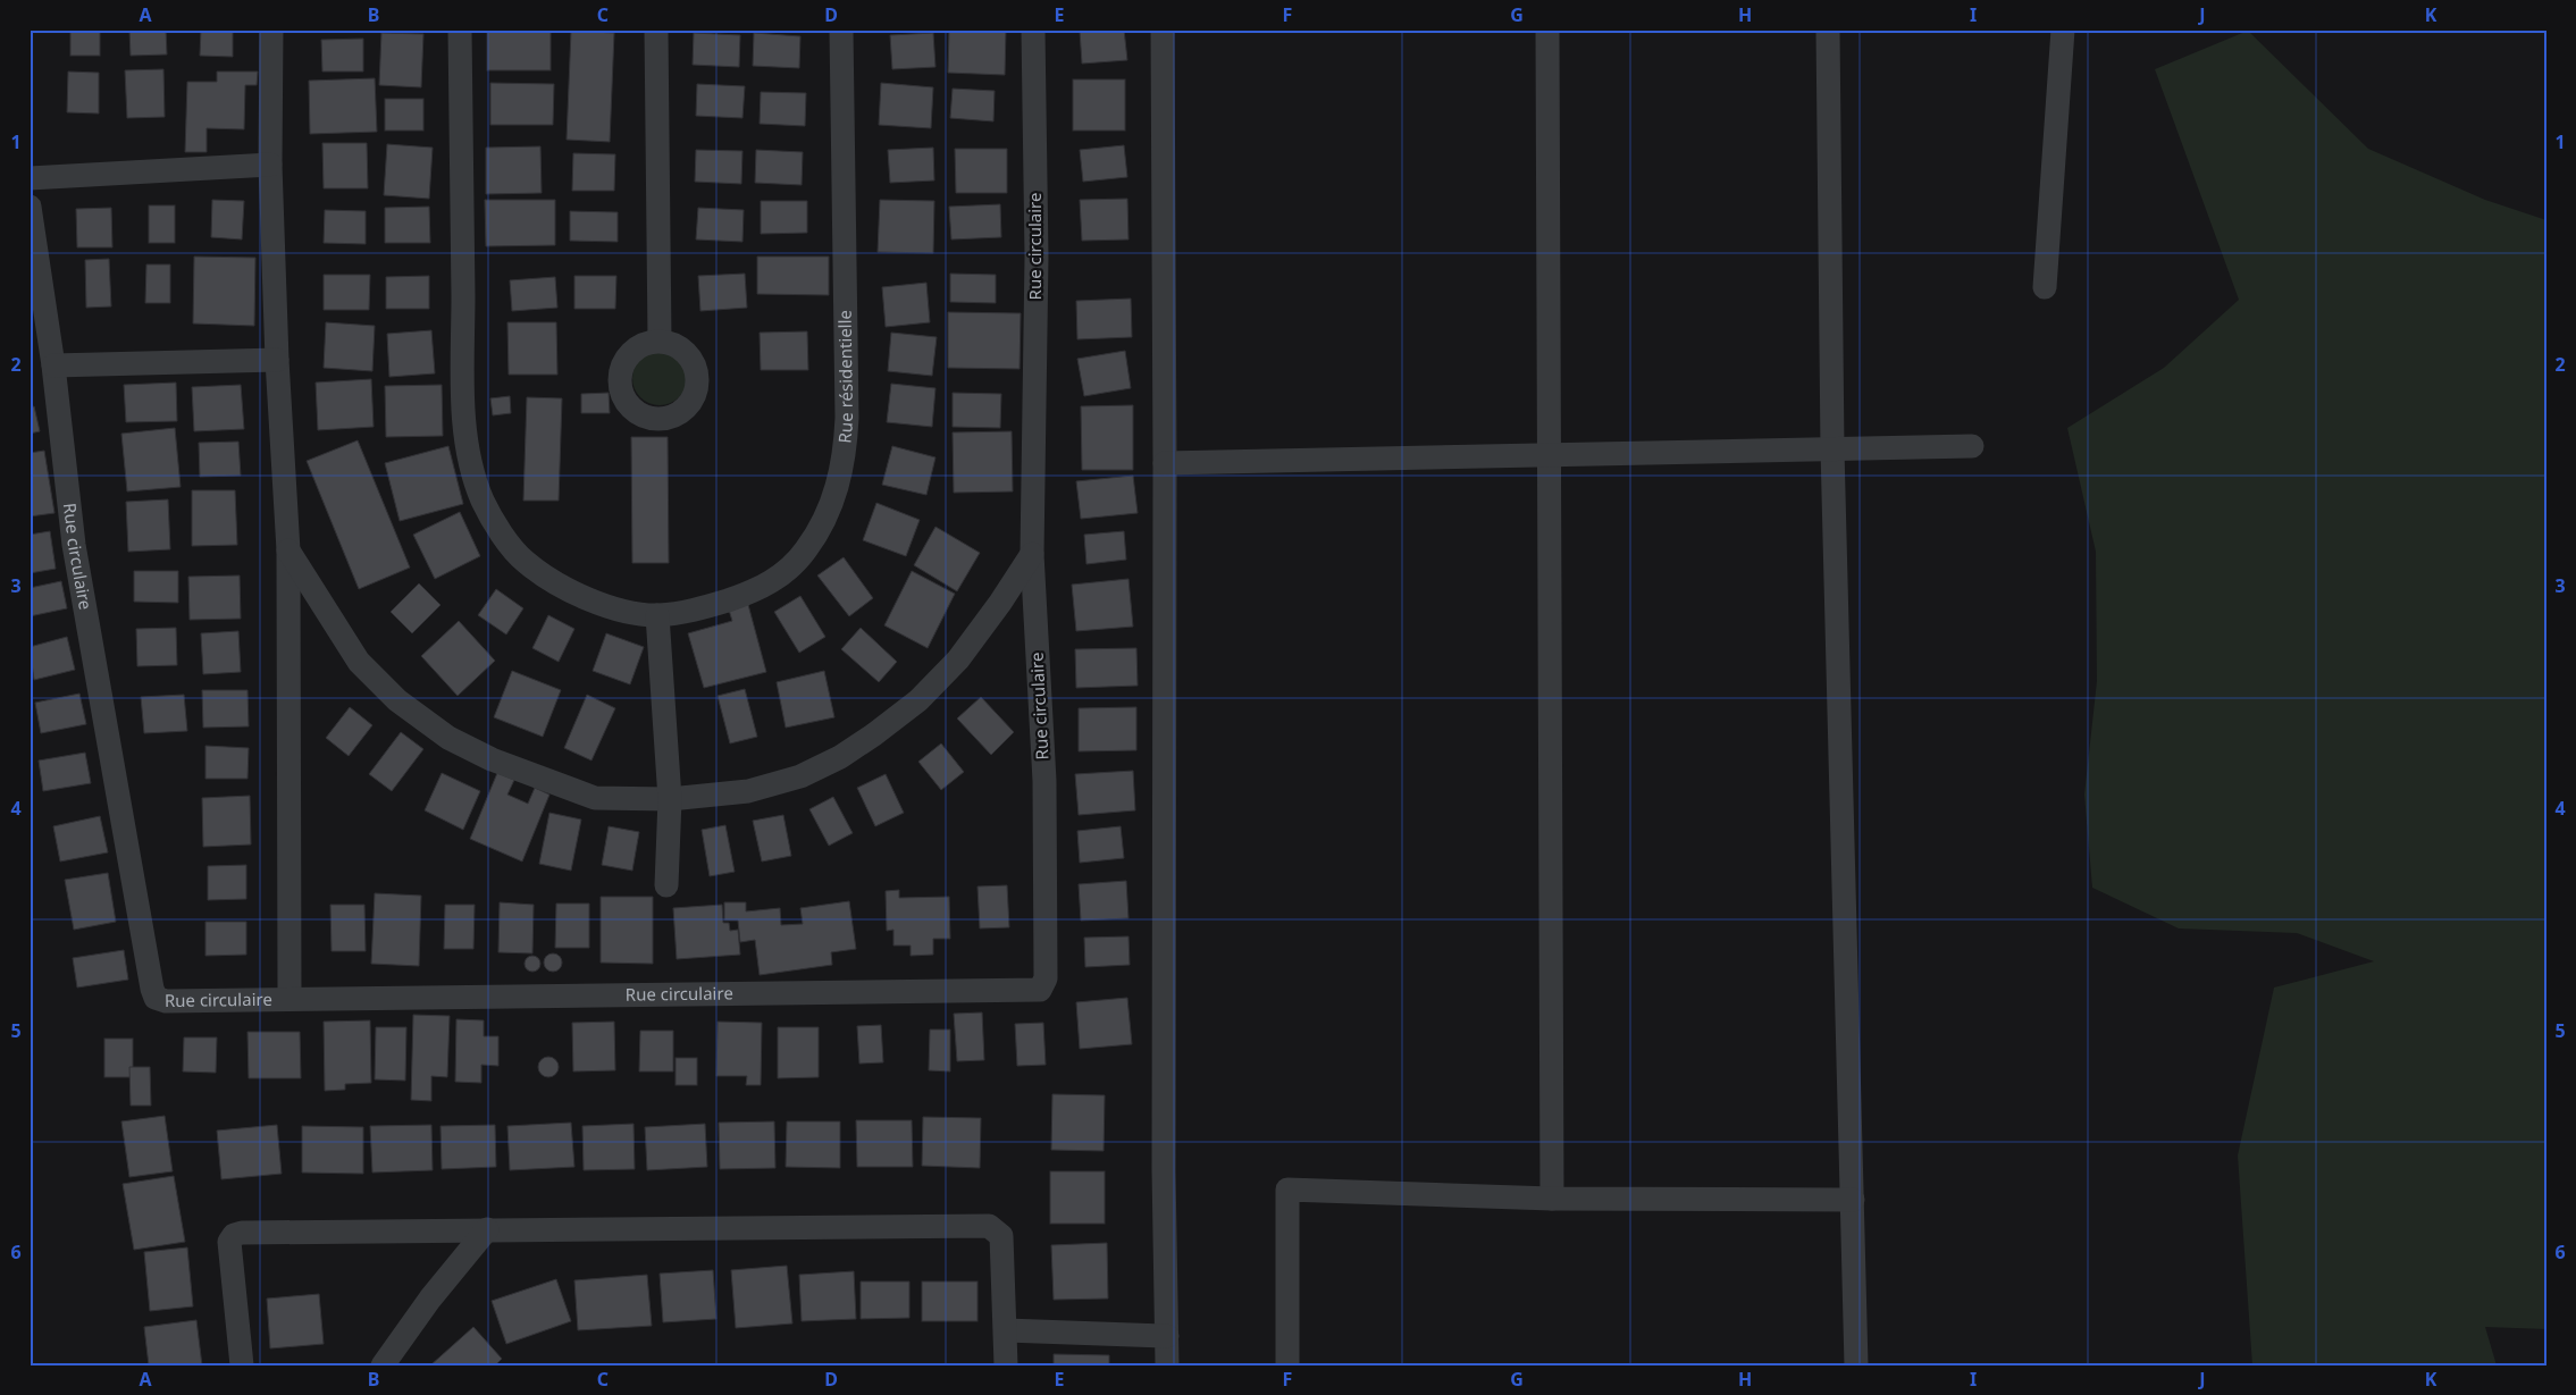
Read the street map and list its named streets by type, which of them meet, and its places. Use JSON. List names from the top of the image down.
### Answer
{
  "streets": {
    "street": ["Rue circulaire", "Rue résidentielle"]
  },
  "grid": {
    "columns": [
      "A",
      "B",
      "C",
      "D",
      "E",
      "F",
      "G",
      "H",
      "I",
      "J",
      "K"
    ],
    "rows": [
      "1",
      "2",
      "3",
      "4",
      "5",
      "6"
    ]
  }
}
